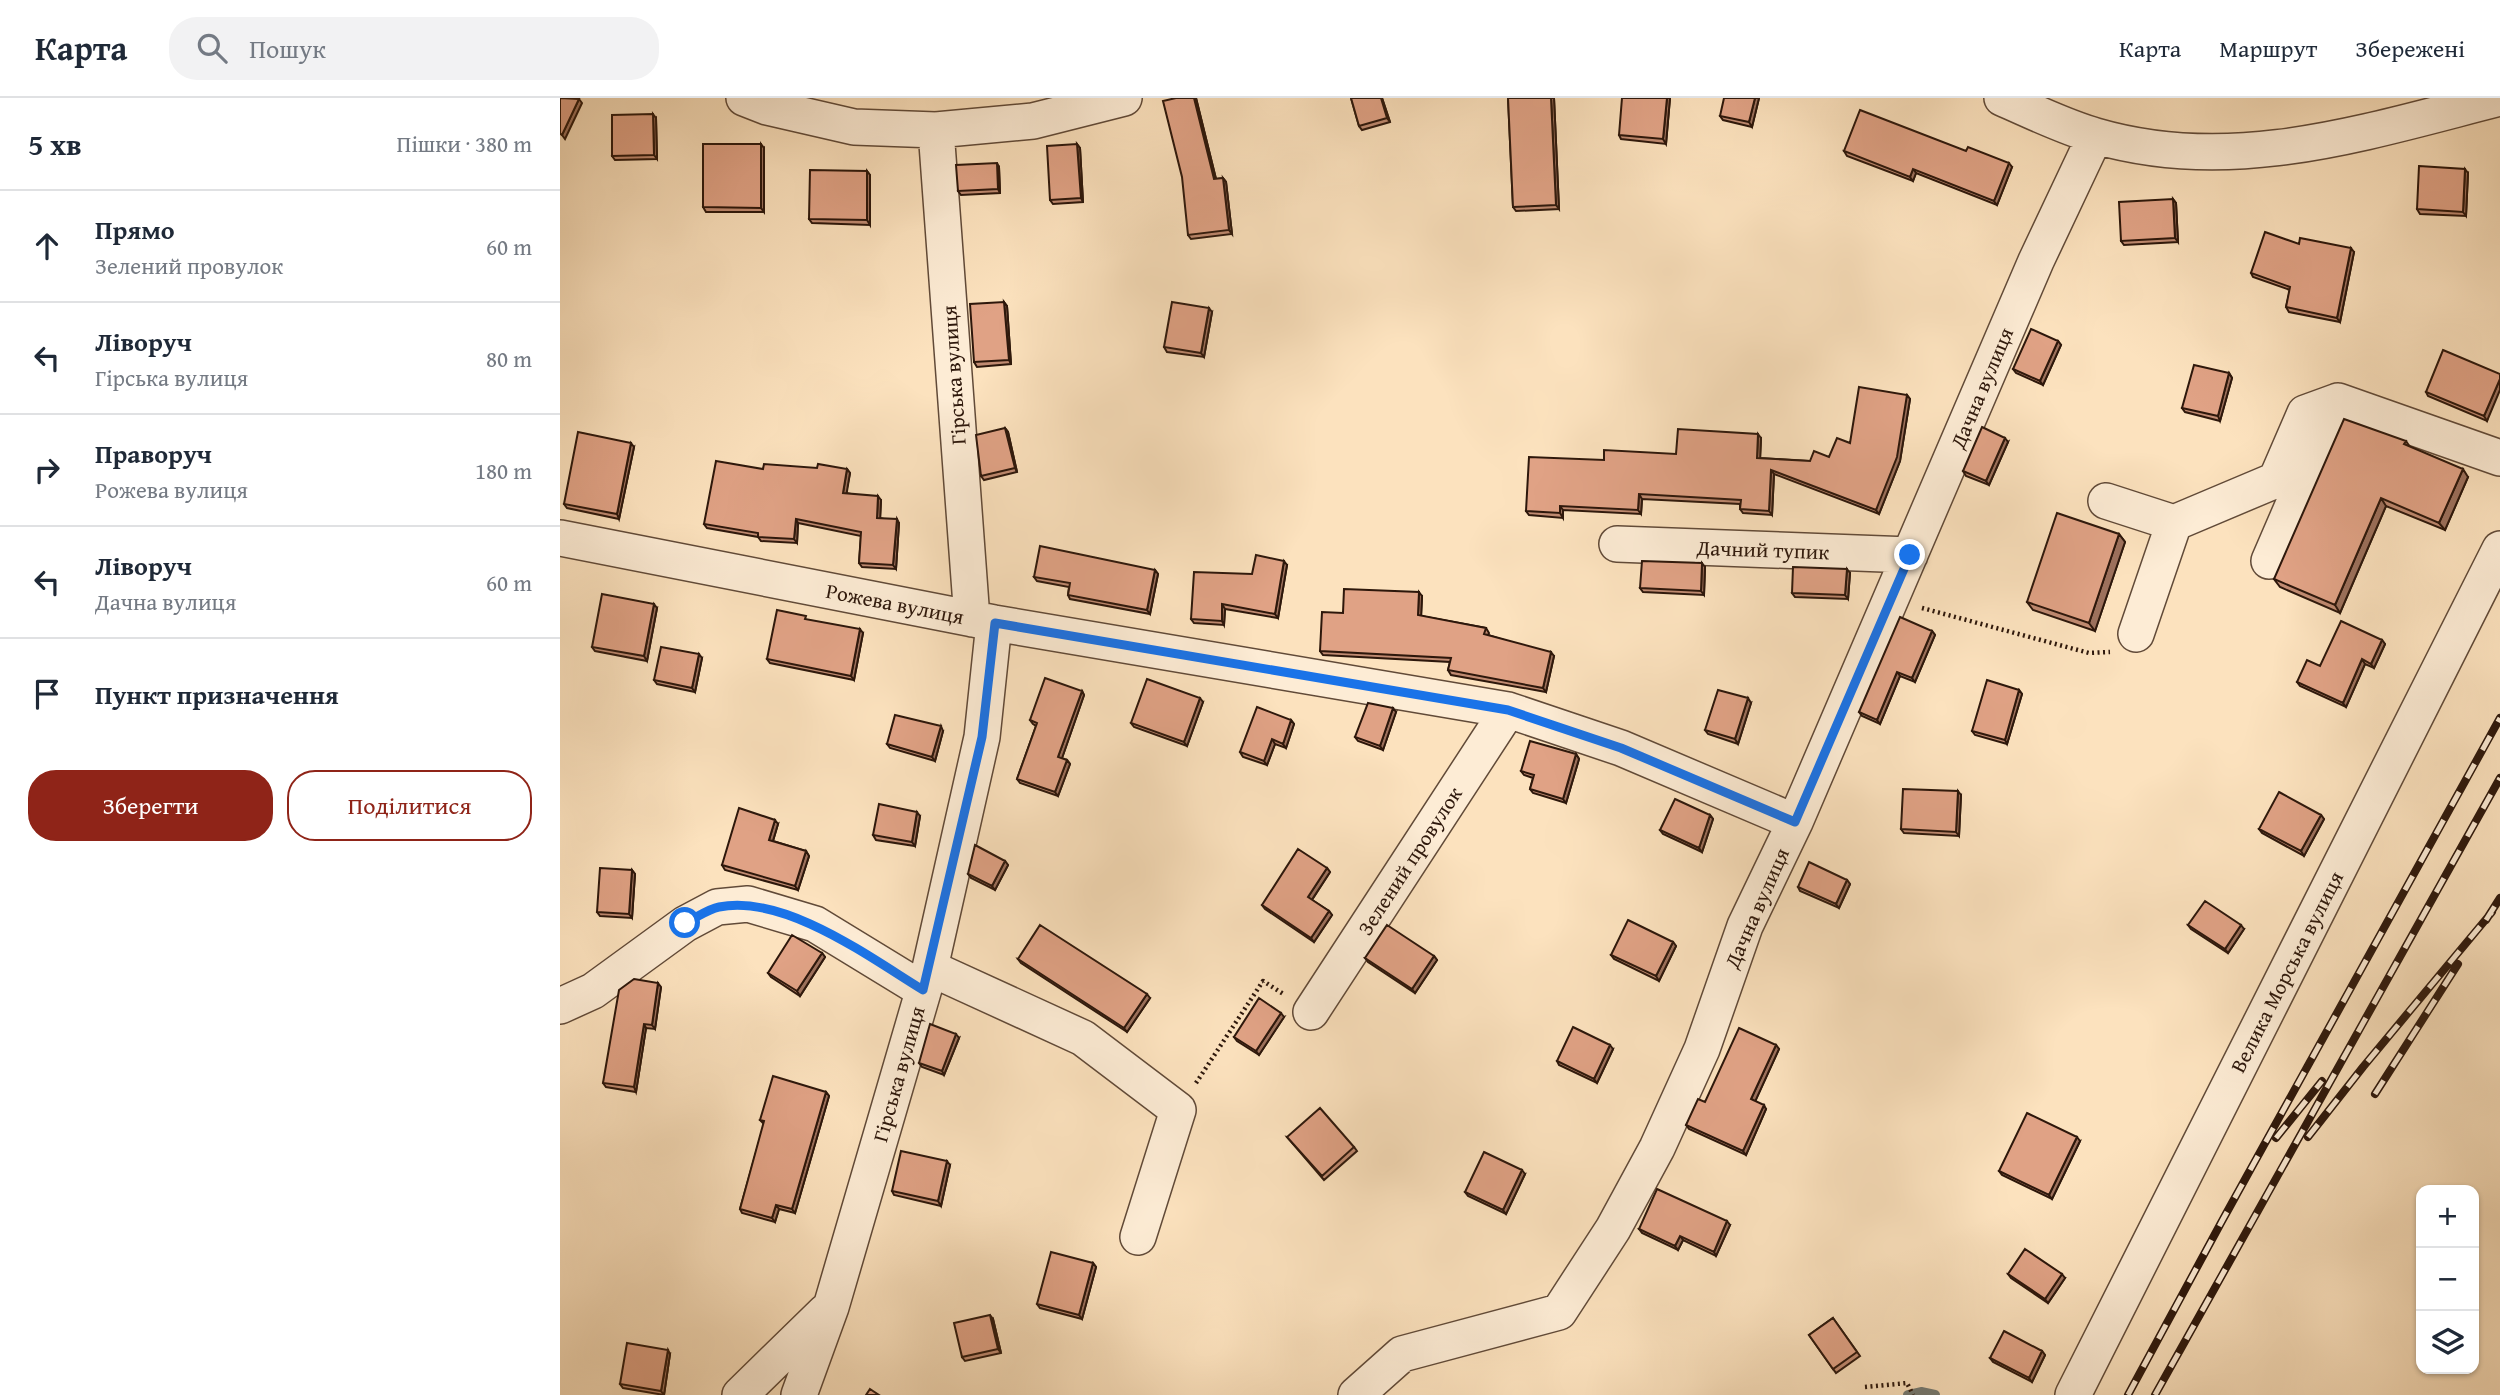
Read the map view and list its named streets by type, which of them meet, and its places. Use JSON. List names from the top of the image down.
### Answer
{
  "streets": {
    "street": [
      "Гірська вулиця",
      "Дачна вулиця",
      "Дачний тупик",
      "Рожева вулиця",
      "Зелений провулок",
      "Велика Морська вулиця"
    ]
  },
  "crossings": [
    ["Гірська вулиця", "Рожева вулиця"],
    ["Дачна вулиця", "Дачний тупик"],
    ["Дачна вулиця", "Рожева вулиця"],
    ["Рожева вулиця", "Зелений провулок"]
  ],
  "page": {
    "header": "Карта",
    "search": "Пошук",
    "nav": ["Карта", "Маршрут", "Збережені"],
    "heading": ["5 хв", "Пішки · 380 m"],
    "list": [
      ["Прямо", "Зелений провулок", "60 m"],
      ["Ліворуч", "Гірська вулиця", "80 m"],
      ["Праворуч", "Рожева вулиця", "180 m"],
      ["Ліворуч", "Дачна вулиця", "60 m"],
      "Пункт призначення"
    ],
    "buttons": ["Зберегти", "Поділитися"],
    "map_buttons": ["+", "−"]
  }
}
